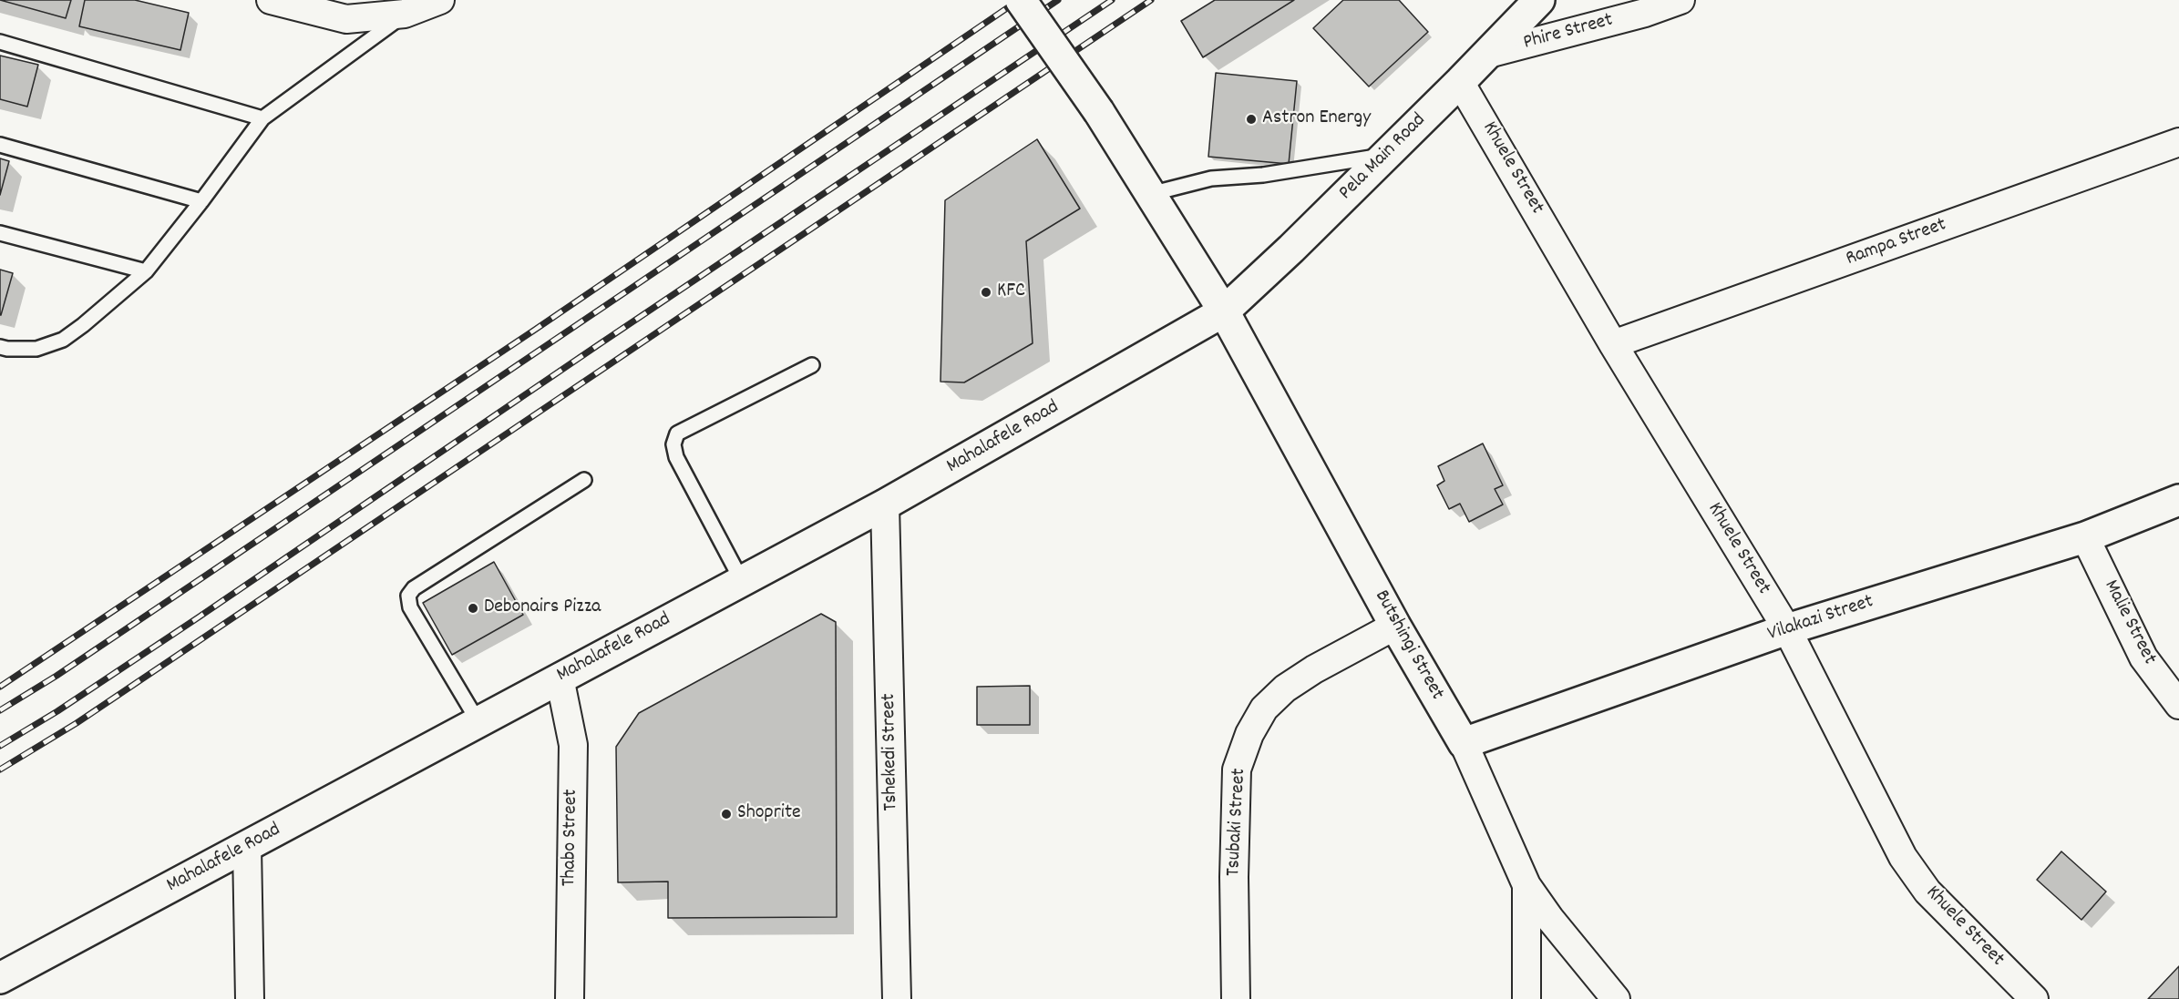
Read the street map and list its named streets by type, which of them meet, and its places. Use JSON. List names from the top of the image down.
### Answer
{
  "streets": {
    "main road": [
      "Pela Main Road",
      "Mahalafele Road",
      "Vilakazi Street",
      "Butshingi Street"
    ],
    "street": [
      "Phire Street",
      "Khuele Street",
      "Rampa Street",
      "Malie Street",
      "Tshekedi Street",
      "Tsubaki Street",
      "Thabo Street"
    ]
  },
  "crossings": [
    ["Phire Street", "Pela Main Road"],
    ["Pela Main Road", "Khuele Street"],
    ["Pela Main Road", "Mahalafele Road"],
    ["Pela Main Road", "Butshingi Street"],
    ["Khuele Street", "Rampa Street"],
    ["Khuele Street", "Vilakazi Street"],
    ["Mahalafele Road", "Butshingi Street"],
    ["Mahalafele Road", "Tshekedi Street"],
    ["Mahalafele Road", "Thabo Street"],
    ["Vilakazi Street", "Malie Street"],
    ["Vilakazi Street", "Butshingi Street"],
    ["Butshingi Street", "Tsubaki Street"]
  ],
  "places": [
    "Astron Energy",
    "KFC",
    "Debonairs Pizza",
    "Shoprite"
  ]
}
